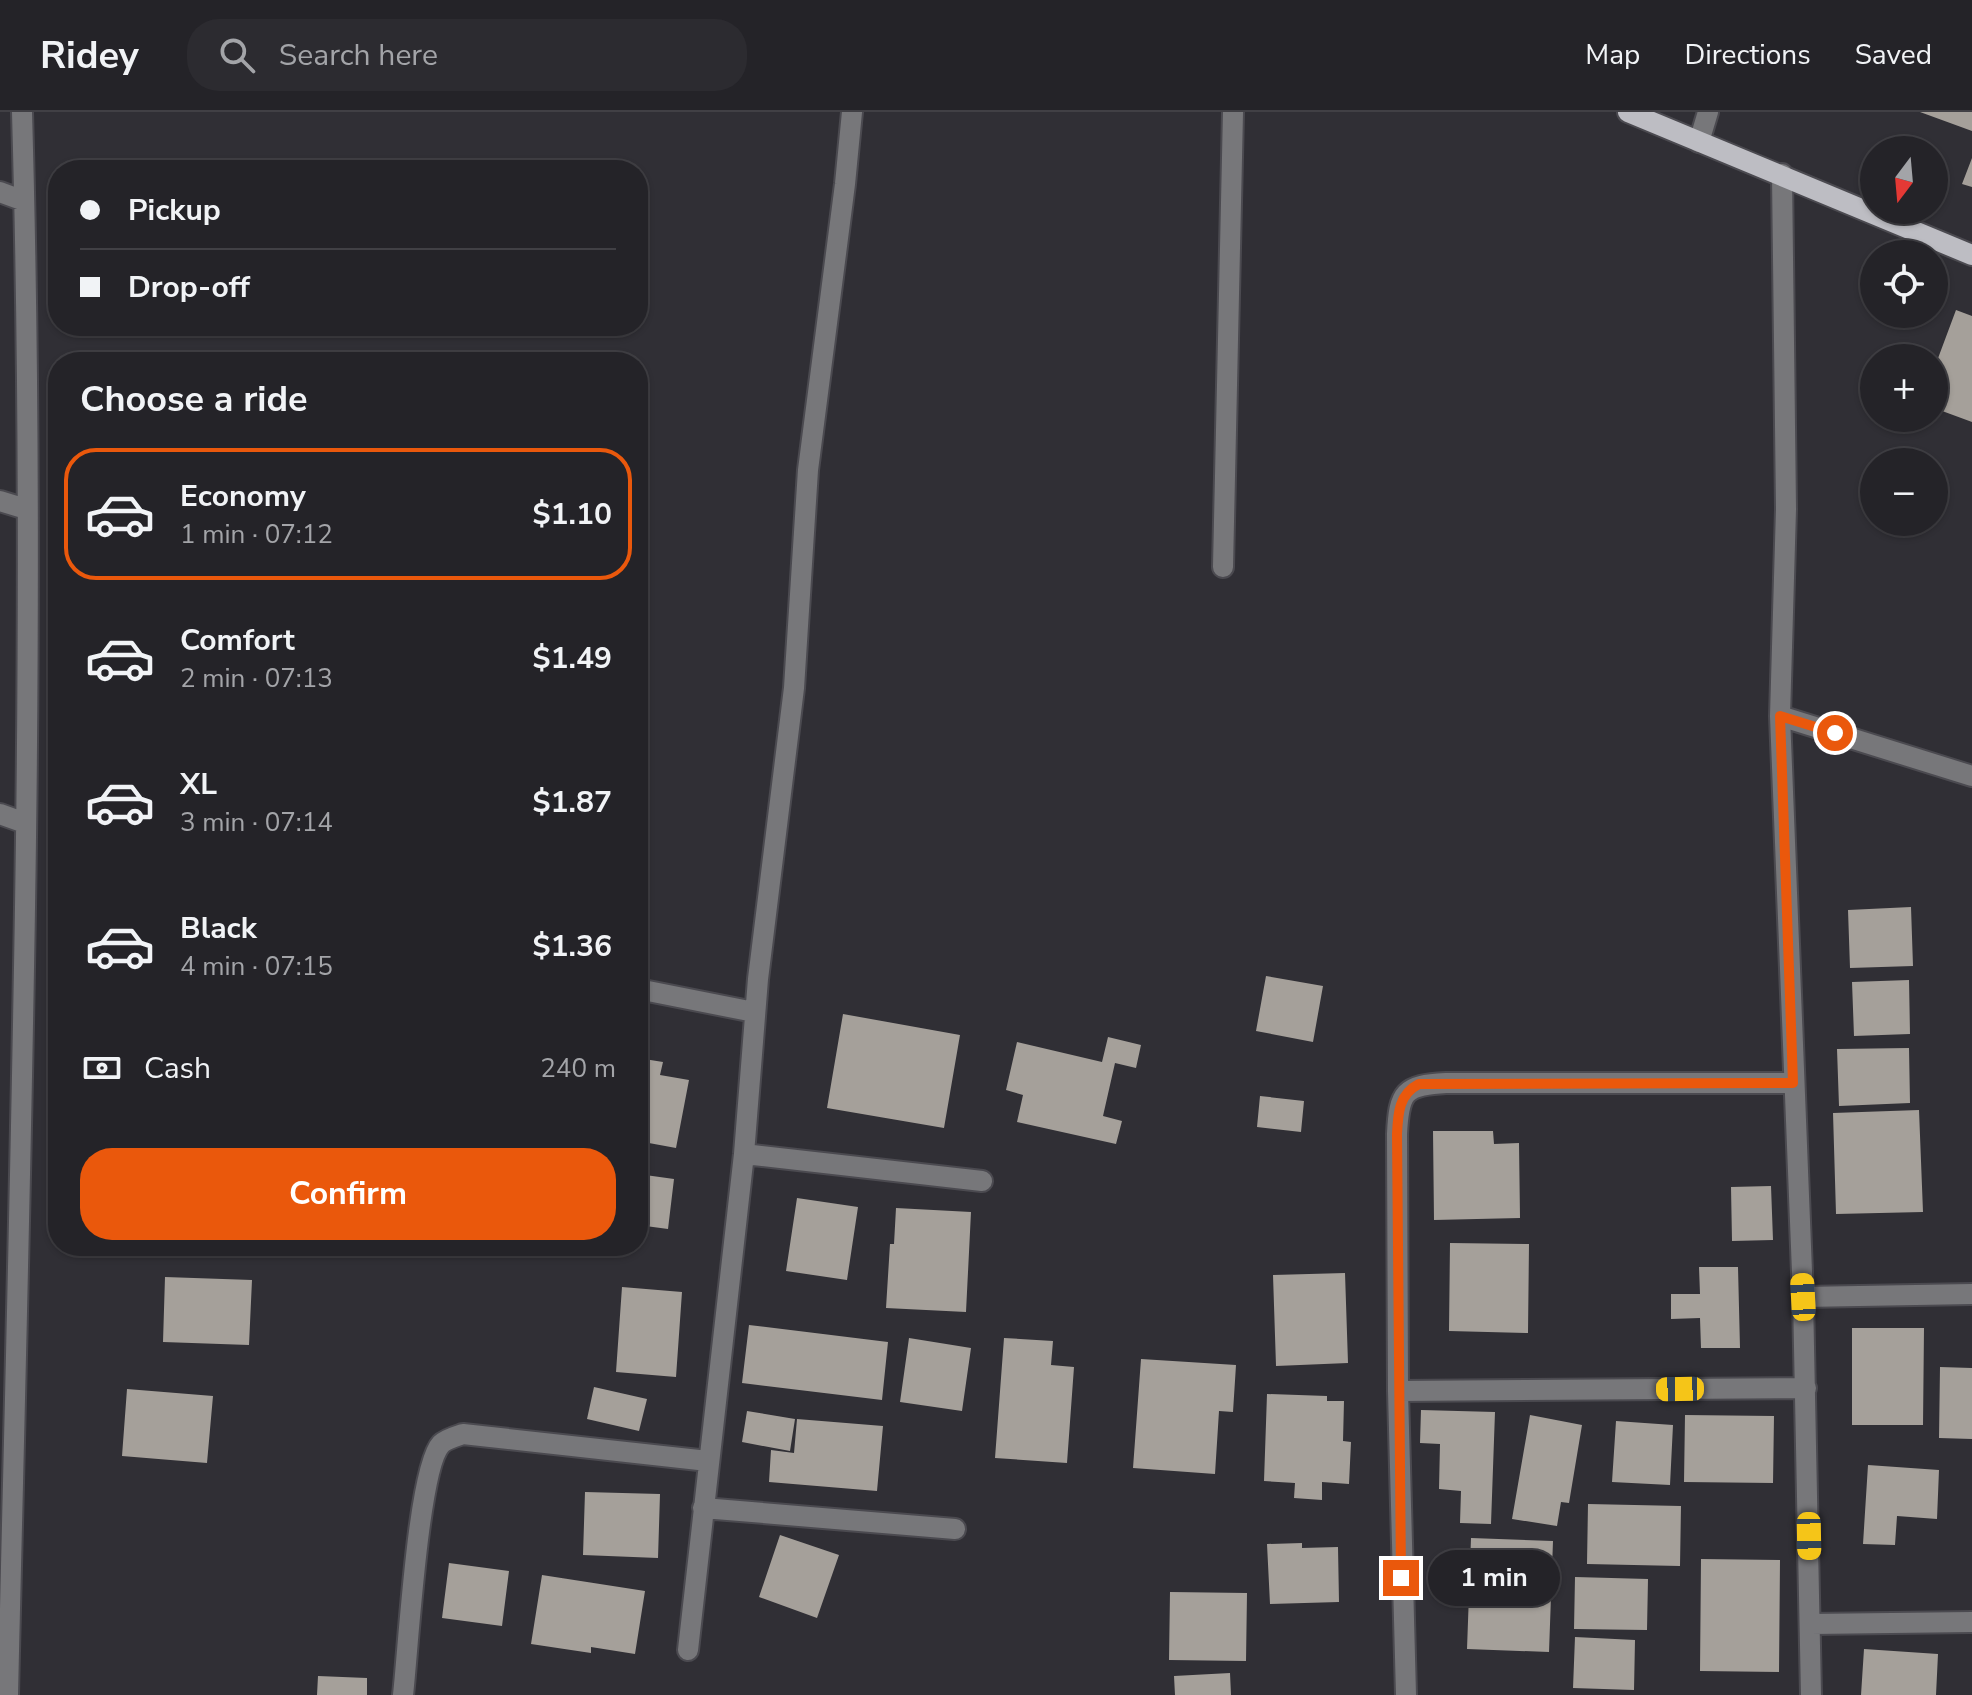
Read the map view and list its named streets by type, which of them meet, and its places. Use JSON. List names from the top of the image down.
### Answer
{
  "north": "bottom",
  "page": {
    "header": "Ridey",
    "search": "Search here",
    "nav": ["Map", "Directions", "Saved"],
    "map_buttons": ["+", "−"],
    "banner": ["Pickup", "Drop-off"],
    "heading": "Choose a ride",
    "list": [
      {
        "name": "Economy",
        "note": "1 min · 07:12",
        "value": "$1.10"
      },
      {
        "name": "Comfort",
        "note": "2 min · 07:13",
        "value": "$1.49"
      },
      {
        "name": "XL",
        "note": "3 min · 07:14",
        "value": "$1.87"
      },
      {
        "name": "Black",
        "note": "4 min · 07:15",
        "value": "$1.36"
      }
    ],
    "pay": ["Cash", "240 m"],
    "buttons": "Confirm",
    "bubble": "1 min"
  }
}
